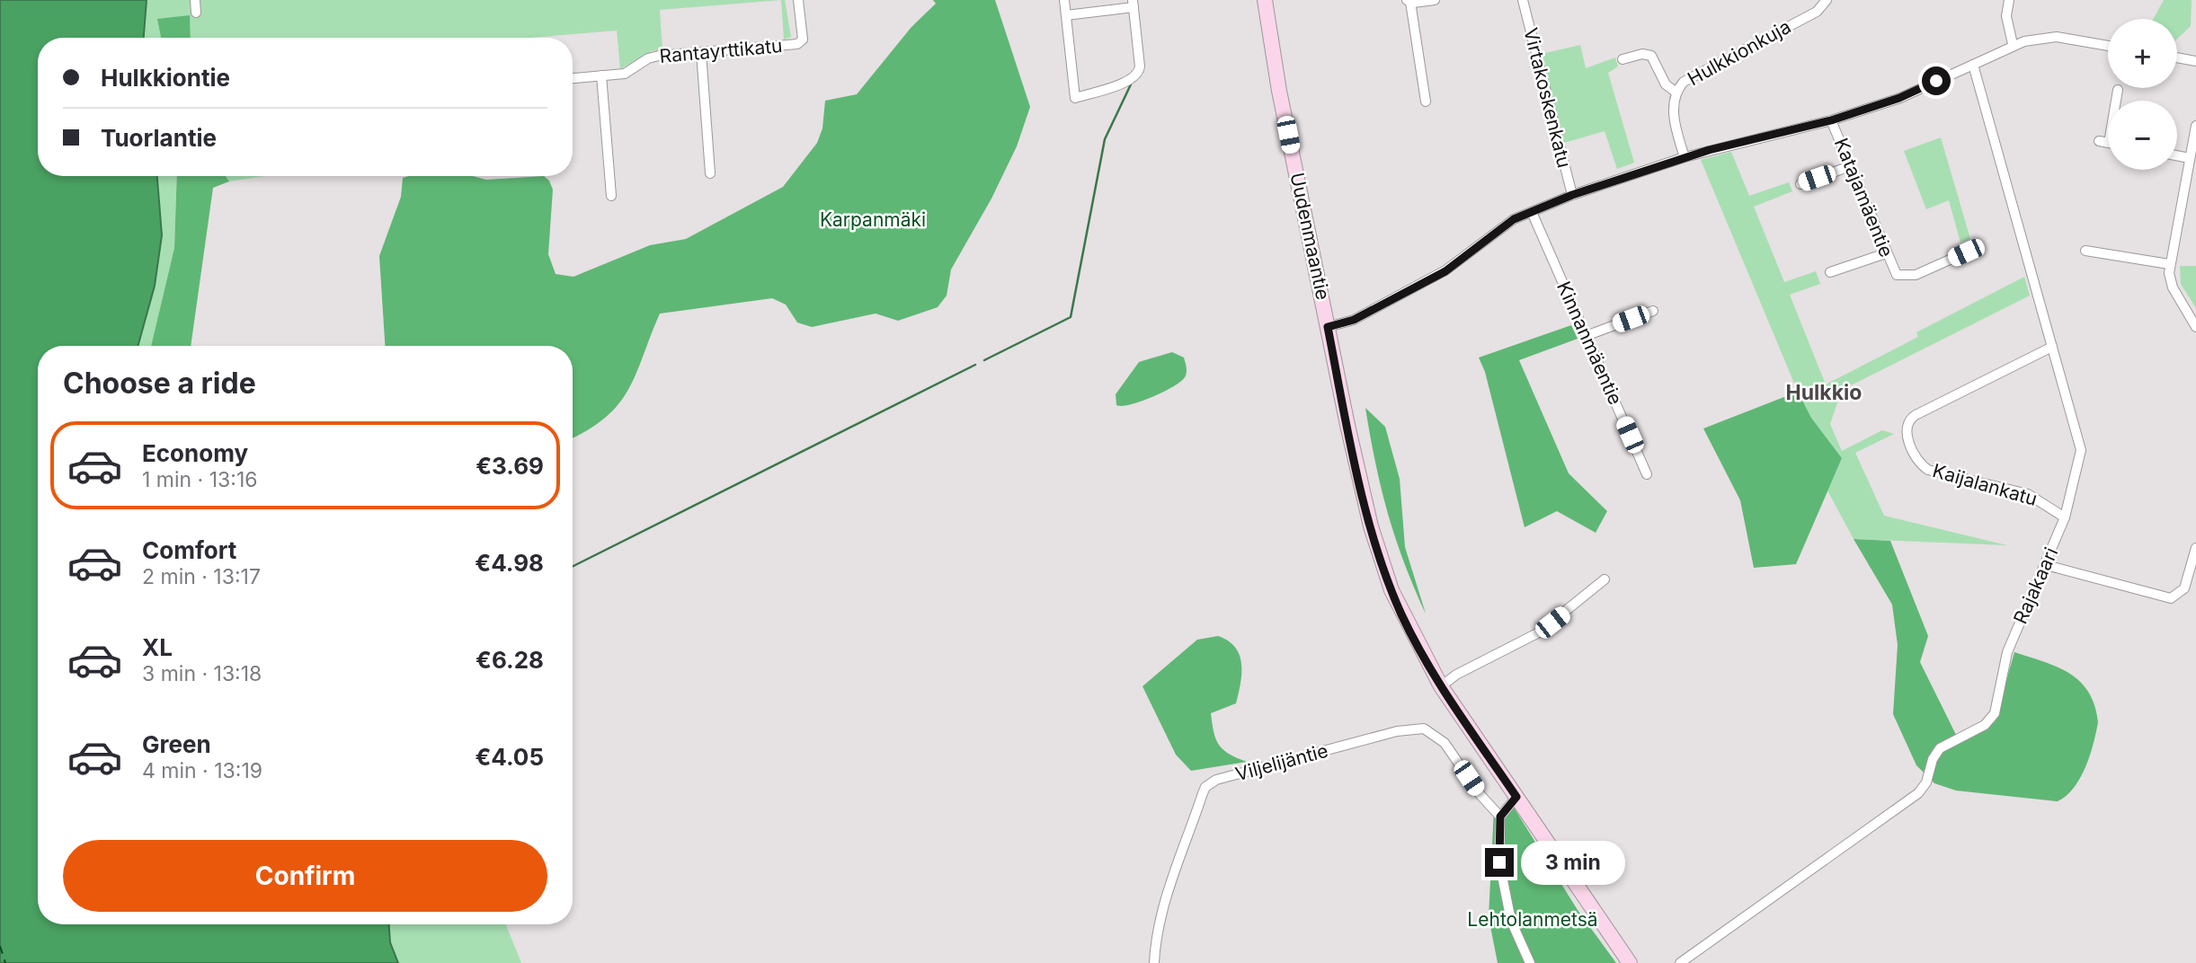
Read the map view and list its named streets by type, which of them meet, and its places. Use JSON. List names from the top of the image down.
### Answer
{
  "streets": {
    "main road": ["Uudenmaantie"],
    "street": [
      "Rantayrttikatu",
      "Hulkkionkuja",
      "Virtakoskenkatu",
      "Katajamäentie",
      "Kinnanmäentie",
      "Kaijalankatu",
      "Rajakaari",
      "Viljelijäntie"
    ]
  },
  "crossings": [
    ["Kaijalankatu", "Rajakaari"]
  ],
  "districts": ["Hulkkio"],
  "parks": ["Karpanmäki", "Lehtolanmetsä"],
  "page": {
    "map_buttons": ["+", "−"],
    "banner": ["Hulkkiontie", "Tuorlantie"],
    "heading": "Choose a ride",
    "list": [
      {
        "name": "Economy",
        "note": "1 min · 13:16",
        "value": "€3.69"
      },
      {
        "name": "Comfort",
        "note": "2 min · 13:17",
        "value": "€4.98"
      },
      {
        "name": "XL",
        "note": "3 min · 13:18",
        "value": "€6.28"
      },
      {
        "name": "Green",
        "note": "4 min · 13:19",
        "value": "€4.05"
      }
    ],
    "buttons": "Confirm",
    "bubble": "3 min"
  }
}
